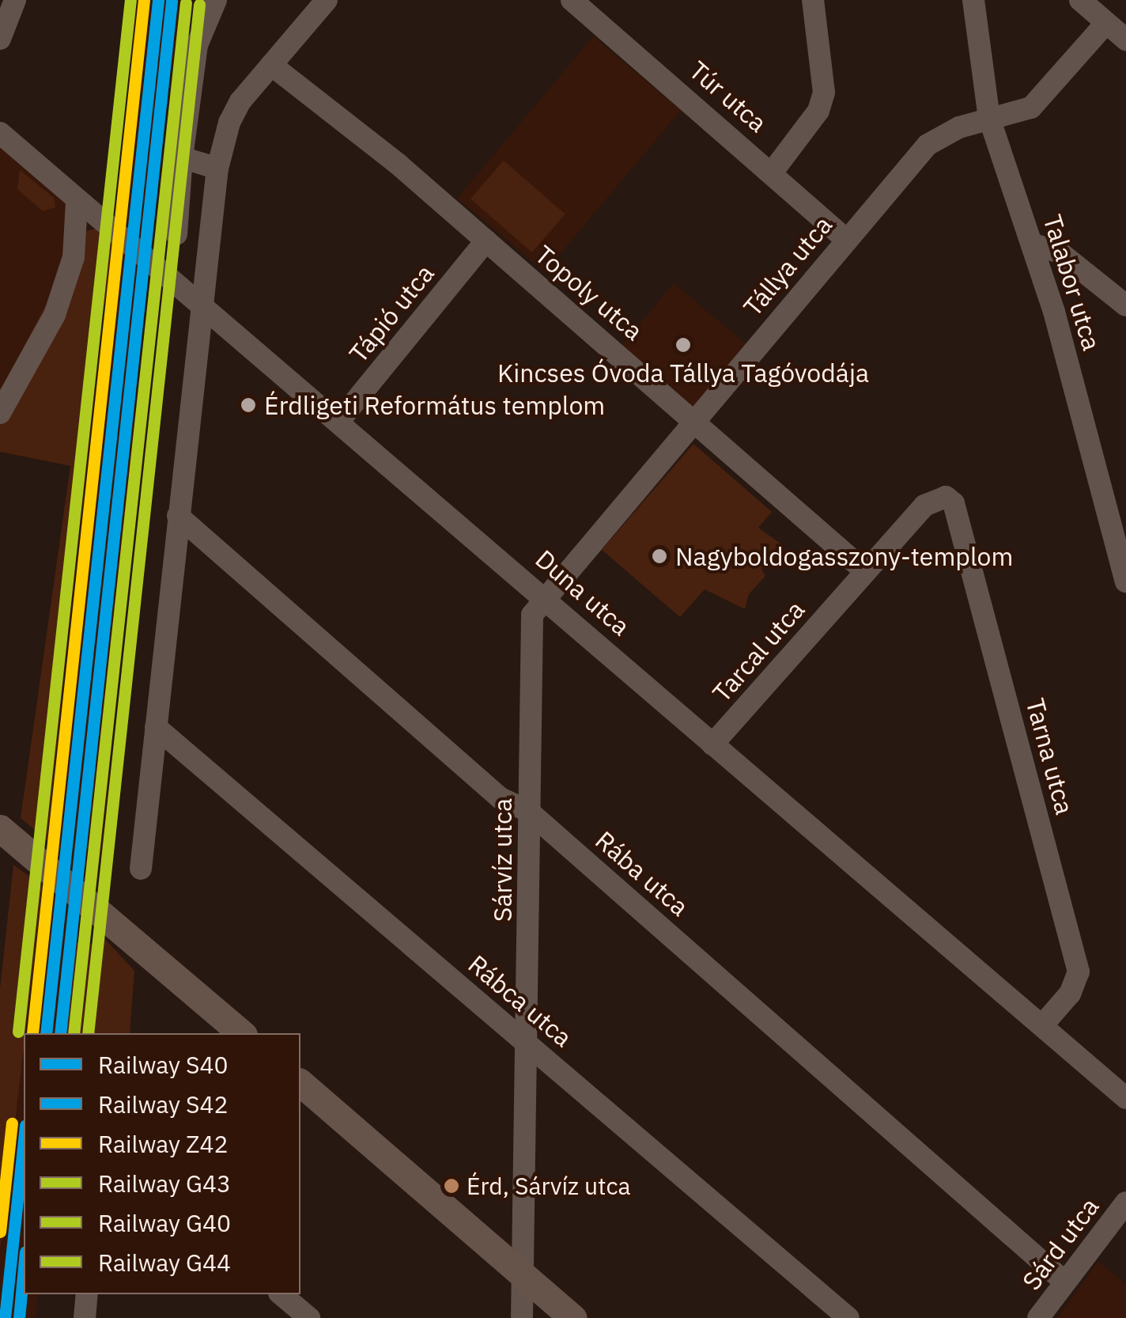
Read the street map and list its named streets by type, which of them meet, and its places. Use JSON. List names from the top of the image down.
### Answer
{
  "streets": {
    "street": [
      "Túr utca",
      "Tállya utca",
      "Talabor utca",
      "Topoly utca",
      "Tápió utca",
      "Duna utca",
      "Tarcal utca",
      "Tarna utca",
      "Sárvíz utca",
      "Rába utca",
      "Rábca utca",
      "Sárd utca"
    ]
  },
  "crossings": [
    ["Túr utca", "Tállya utca"],
    ["Tállya utca", "Talabor utca"],
    ["Tállya utca", "Topoly utca"],
    ["Tállya utca", "Duna utca"],
    ["Tállya utca", "Sárvíz utca"],
    ["Topoly utca", "Tápió utca"],
    ["Topoly utca", "Tarcal utca"],
    ["Tápió utca", "Duna utca"],
    ["Duna utca", "Tarcal utca"],
    ["Duna utca", "Tarna utca"],
    ["Duna utca", "Sárvíz utca"],
    ["Tarcal utca", "Tarna utca"],
    ["Sárvíz utca", "Rába utca"],
    ["Sárvíz utca", "Rábca utca"],
    ["Rába utca", "Sárd utca"]
  ],
  "places": [
    "Kincses Óvoda Tállya Tagóvodája",
    "Érdligeti Református templom",
    "Nagyboldogasszony-templom",
    "Érd, Sárvíz utca"
  ],
  "lines": [
    "rail line S40",
    "rail line Z42",
    "rail line G40",
    "rail line S42",
    "rail line G43",
    "rail line G44"
  ],
  "legend": [
    "Railway S40",
    "Railway S42",
    "Railway Z42",
    "Railway G43",
    "Railway G40",
    "Railway G44"
  ]
}
